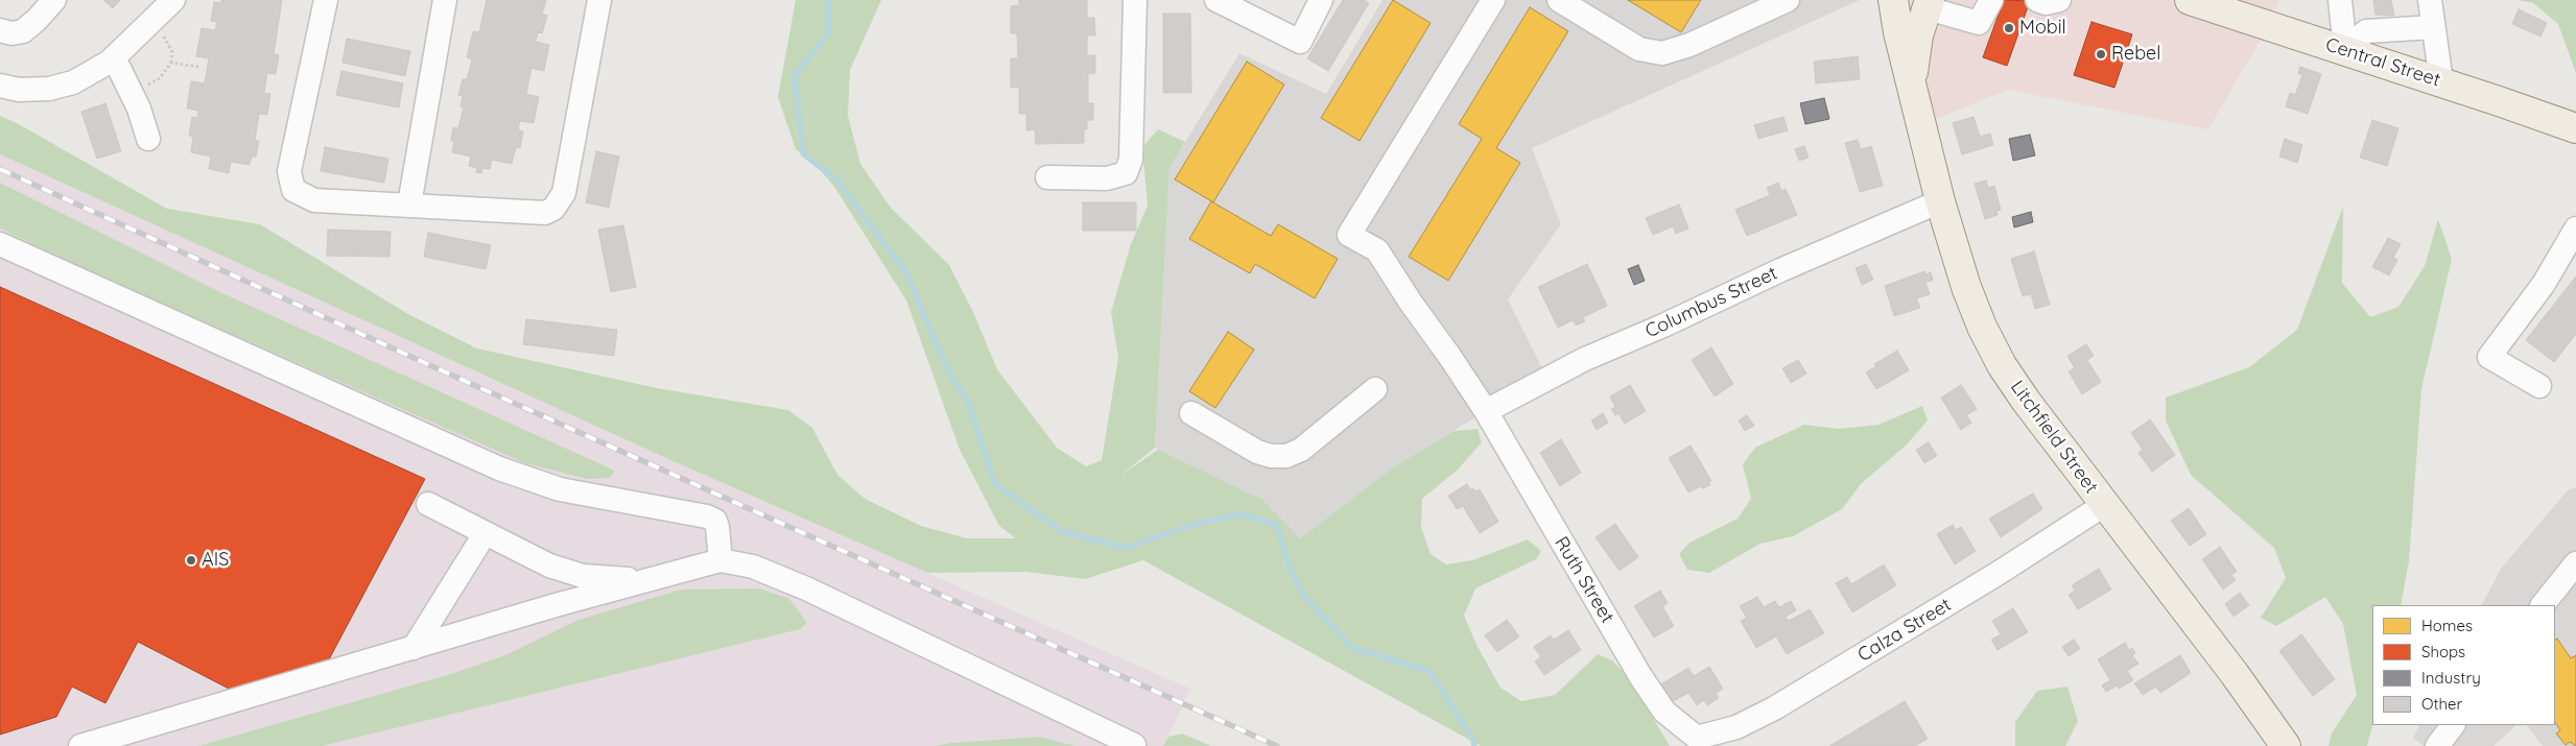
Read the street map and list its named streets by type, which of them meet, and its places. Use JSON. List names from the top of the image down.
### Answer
{
  "streets": {
    "main road": ["Central Street", "Litchfield Street"],
    "street": ["Columbus Street", "Ruth Street", "Calza Street"]
  },
  "crossings": [
    ["Columbus Street", "Litchfield Street"],
    ["Columbus Street", "Ruth Street"],
    ["Litchfield Street", "Calza Street"],
    ["Ruth Street", "Calza Street"]
  ],
  "places": ["Mobil", "Rebel", "AIS"],
  "legend": [
    "Homes",
    "Shops",
    "Industry",
    "Other"
  ]
}
